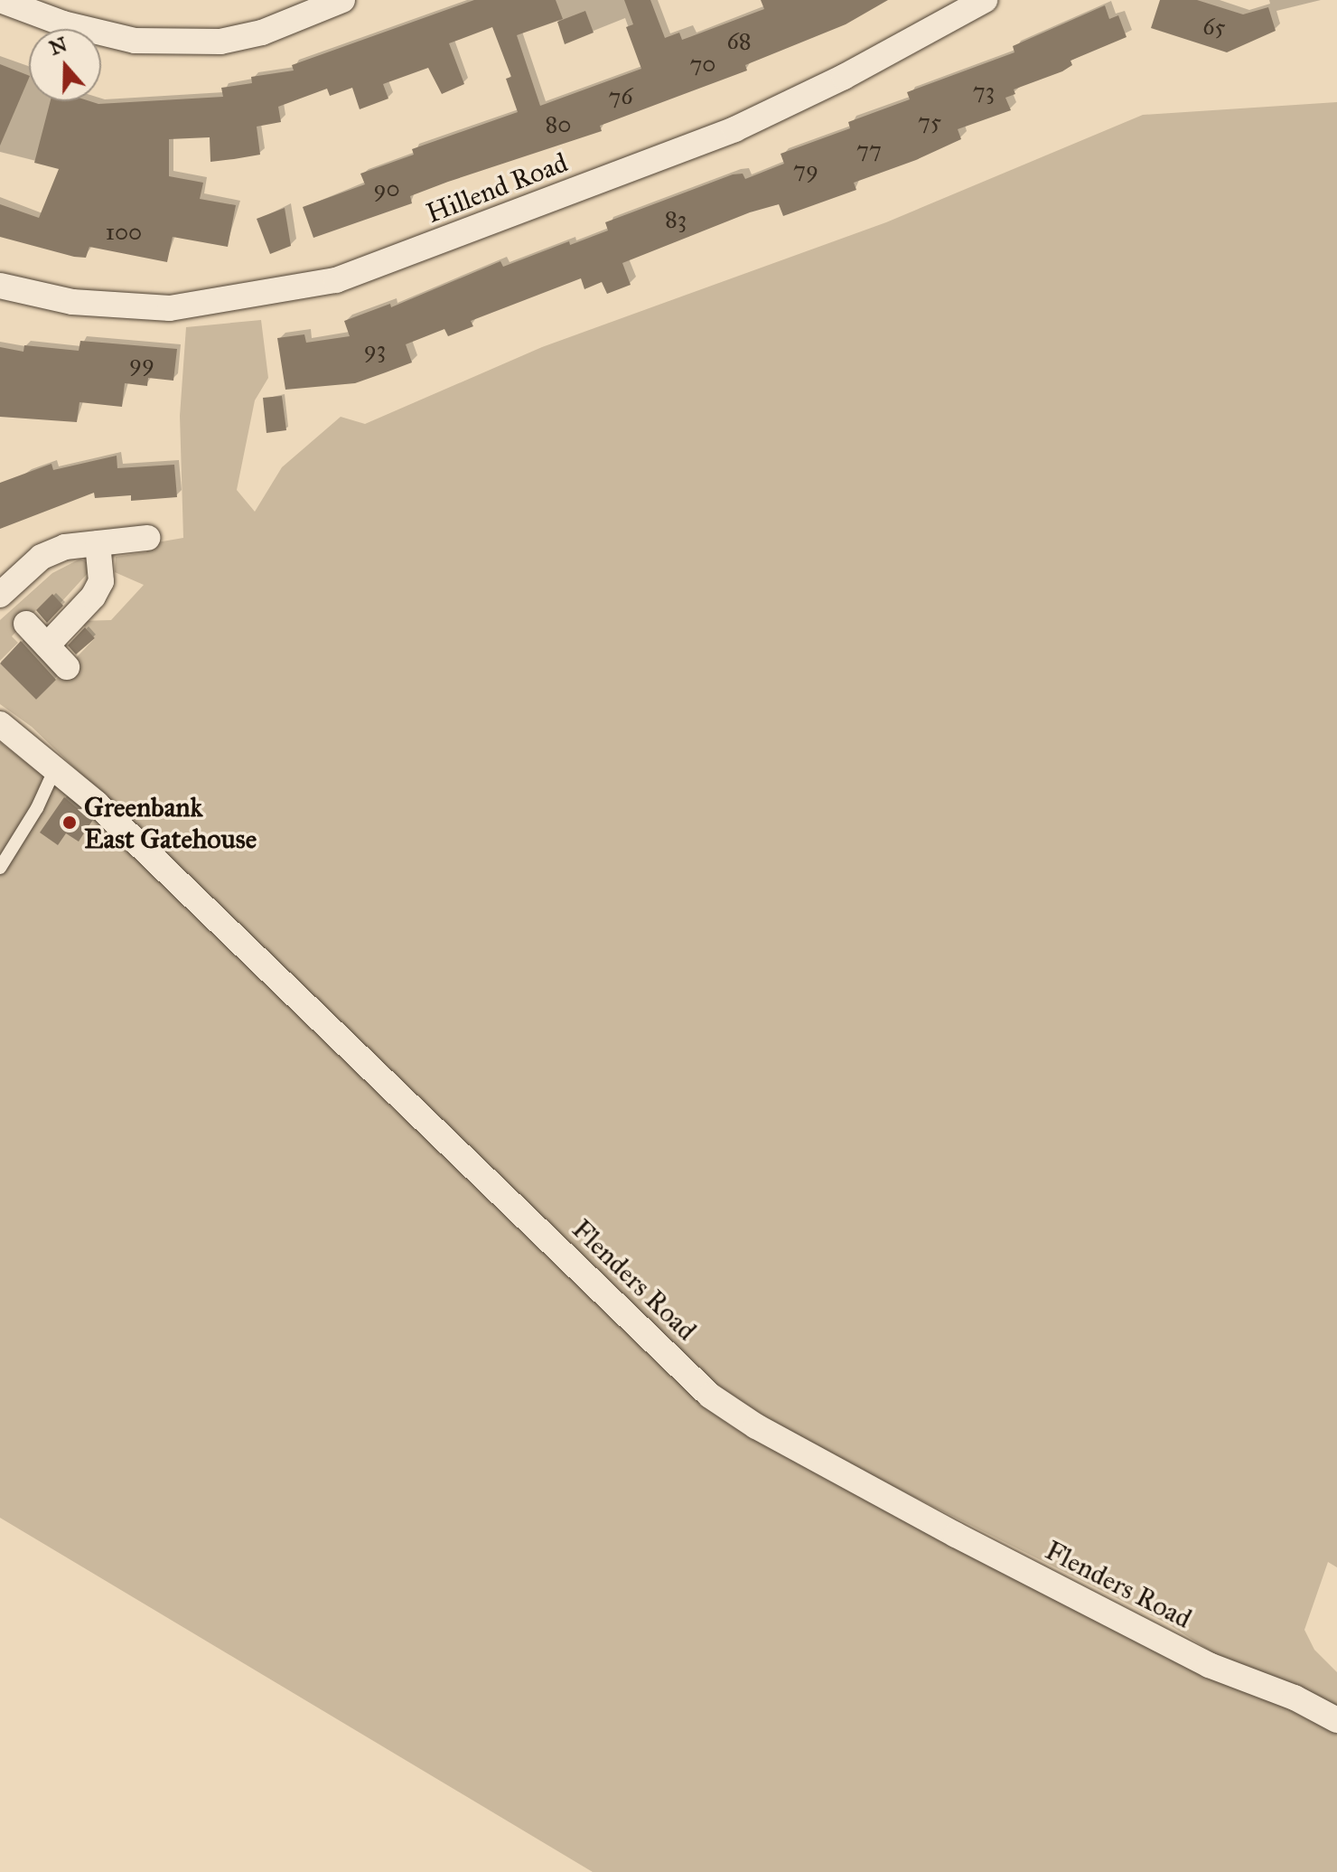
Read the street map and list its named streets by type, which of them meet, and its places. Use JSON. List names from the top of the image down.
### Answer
{
  "streets": {
    "street": ["Hillend Road", "Flenders Road"]
  },
  "places": ["Greenbank East Gatehouse"],
  "house_numbers": [
    "65",
    "68",
    "70",
    "73",
    "76",
    "75",
    "80",
    "77",
    "79",
    "90",
    "83",
    "100",
    "93",
    "99"
  ],
  "north": "top"
}
